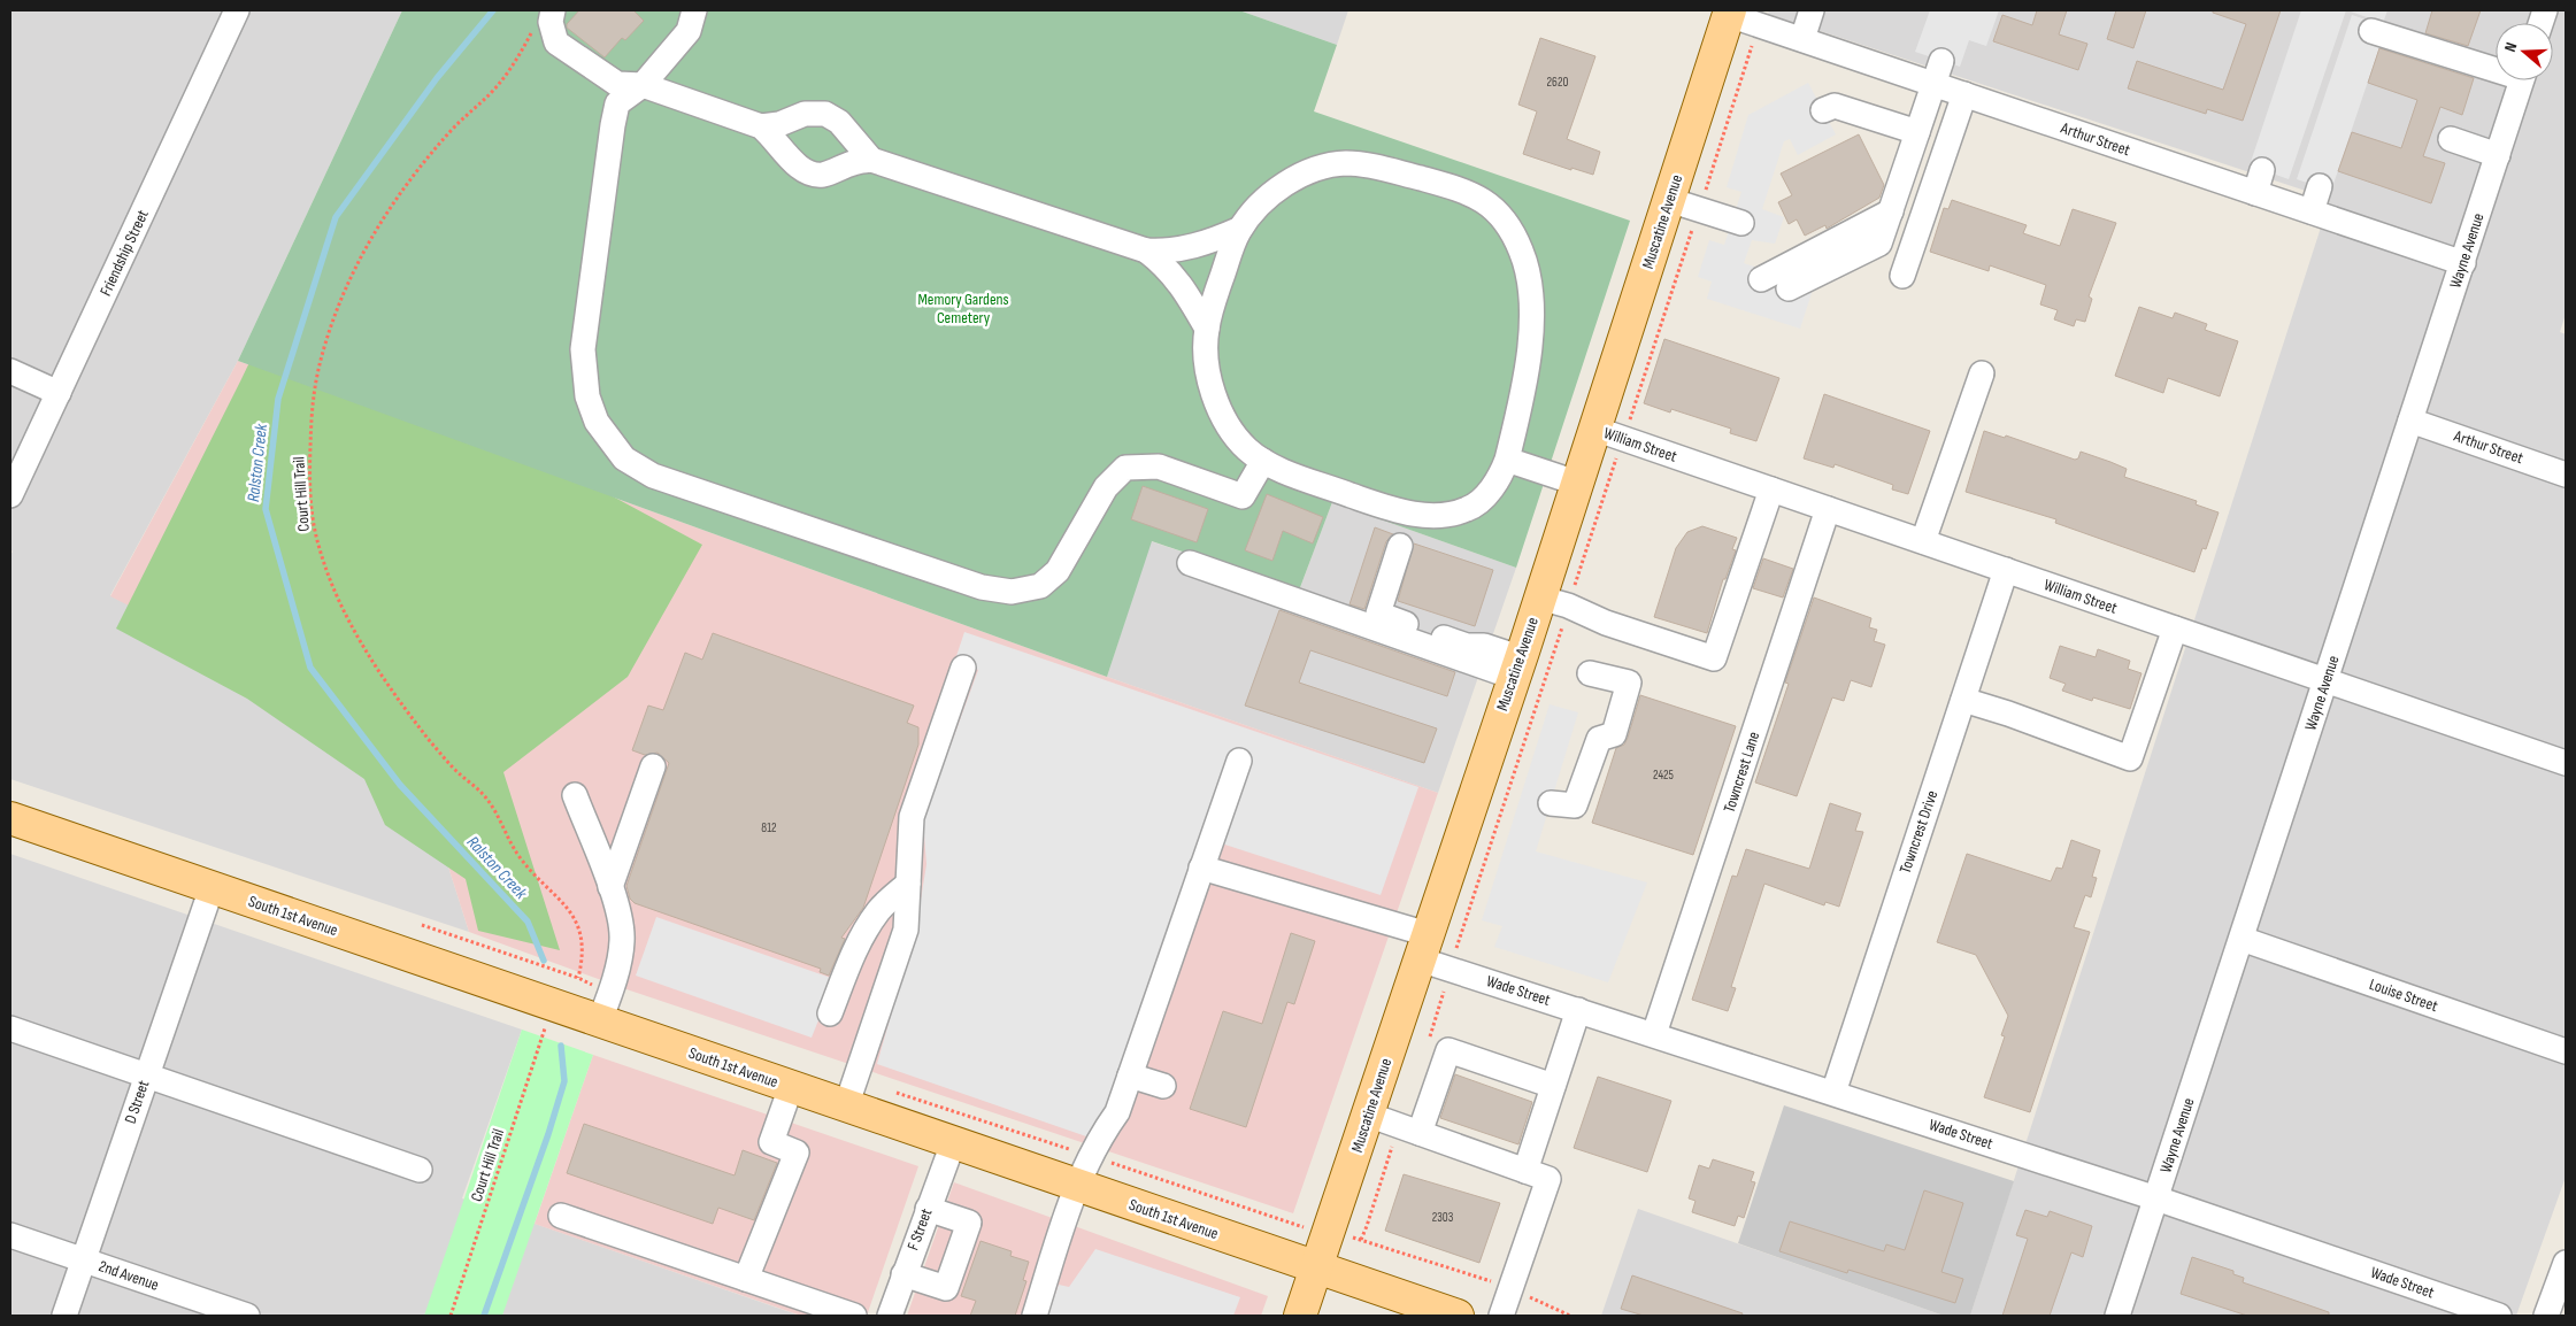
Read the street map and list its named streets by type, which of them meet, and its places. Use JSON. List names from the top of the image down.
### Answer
{
  "streets": {
    "main road": ["Muscatine Avenue", "South 1st Avenue"],
    "street": [
      "Arthur Street",
      "Wayne Avenue",
      "Friendship Street",
      "William Street",
      "Towncrest Lane",
      "Towncrest Drive",
      "Wade Street",
      "Louise Street",
      "D Street",
      "F Street",
      "2nd Avenue"
    ],
    "path": ["Court Hill Trail"]
  },
  "crossings": [
    ["Arthur Street", "Muscatine Avenue"],
    ["Arthur Street", "Wayne Avenue"],
    ["Muscatine Avenue", "William Street"],
    ["Muscatine Avenue", "South 1st Avenue"],
    ["Muscatine Avenue", "Wade Street"],
    ["Wayne Avenue", "William Street"],
    ["Wayne Avenue", "Wade Street"],
    ["Wayne Avenue", "Louise Street"],
    ["William Street", "Towncrest Lane"],
    ["William Street", "Towncrest Drive"],
    ["Towncrest Lane", "Wade Street"],
    ["Towncrest Drive", "Wade Street"],
    ["South 1st Avenue", "D Street"],
    ["South 1st Avenue", "F Street"],
    ["D Street", "2nd Avenue"]
  ],
  "water": ["Ralston Creek"],
  "parks": ["Memory Gardens Cemetery"],
  "house_numbers": [
    "2620",
    "2425",
    "812",
    "2303"
  ],
  "north": "left"
}
